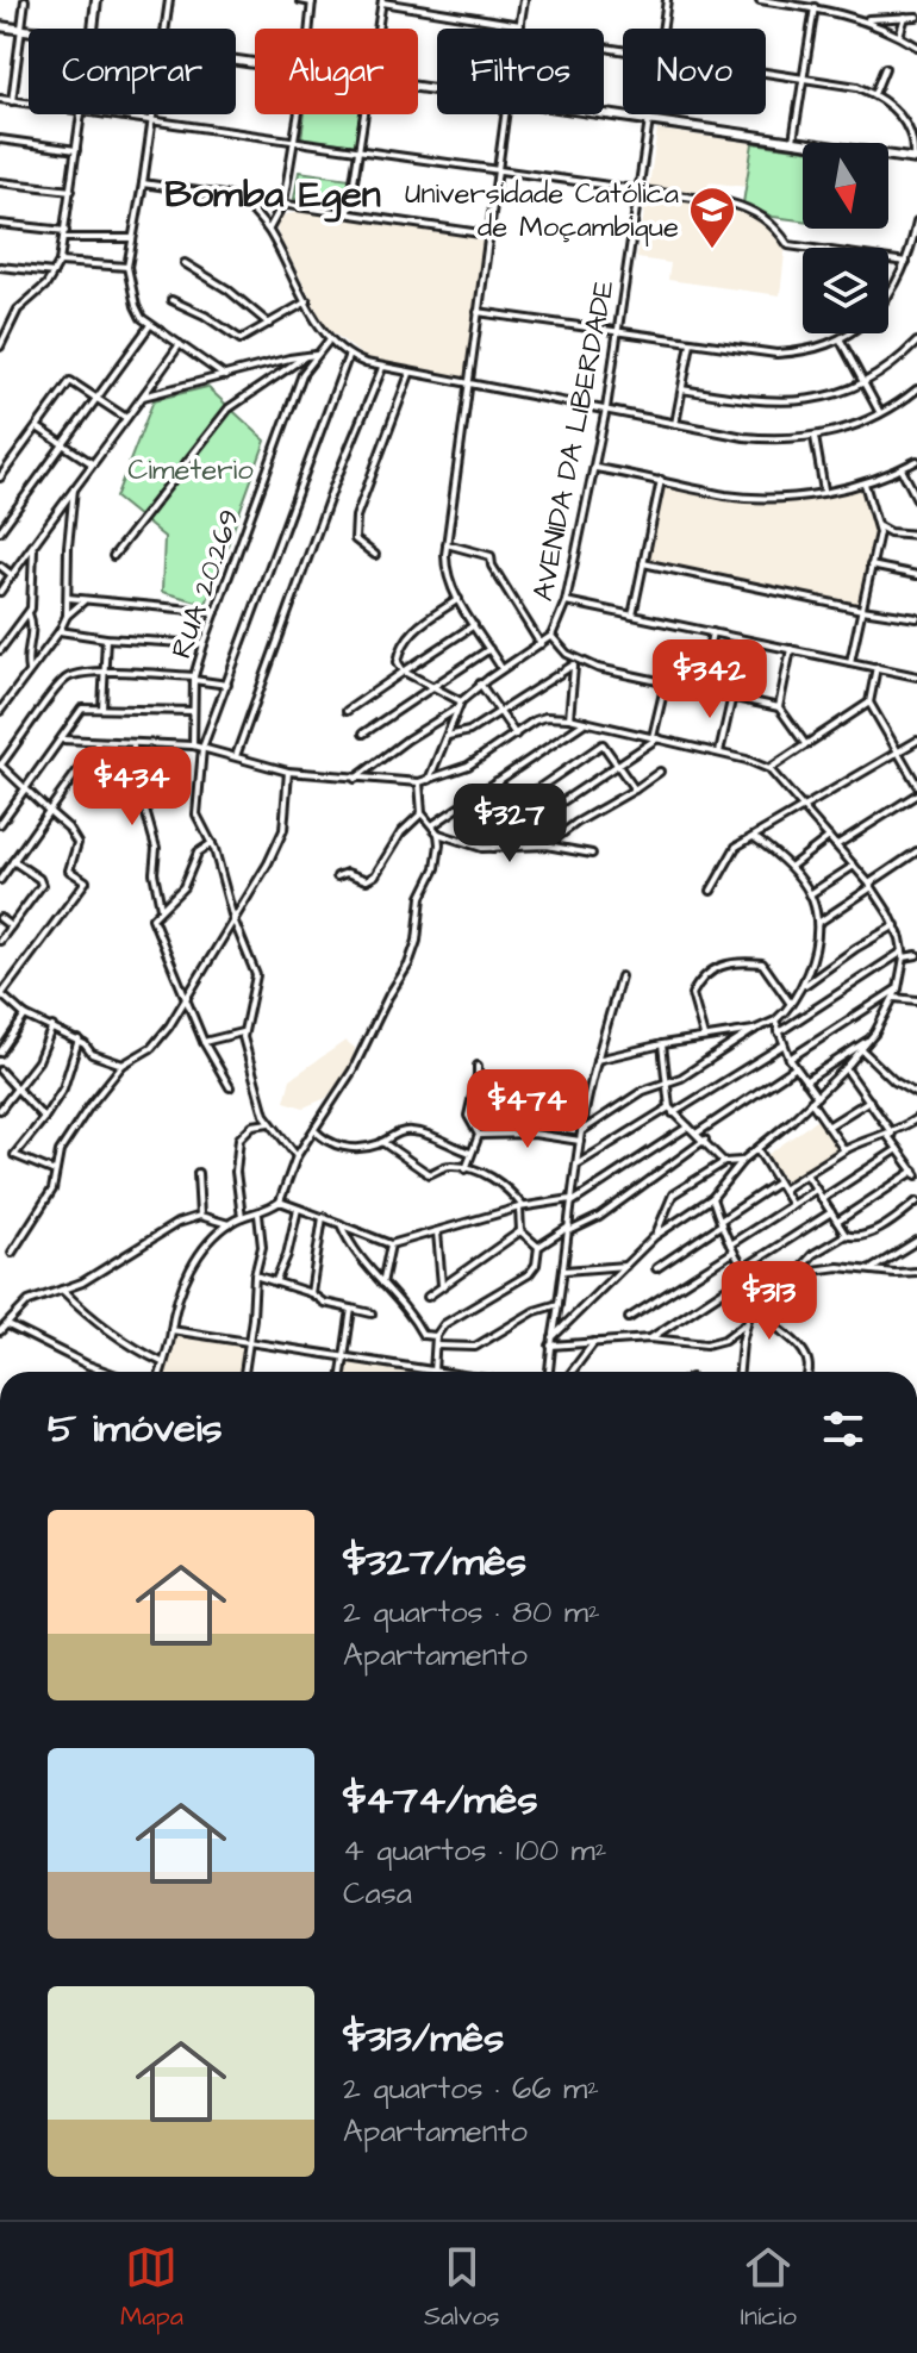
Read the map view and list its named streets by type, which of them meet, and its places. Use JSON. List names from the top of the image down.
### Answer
{
  "streets": {
    "street": ["AVENIDA DA LIBERDADE", "RUA 20.269"]
  },
  "districts": ["Bomba Egen"],
  "parks": ["Cimeterio"],
  "places": {
    "school or university": ["Universidade Católica de Moçambique"]
  },
  "north": "bottom",
  "page": {
    "chip": [
      "Comprar",
      "Alugar",
      "Filtros",
      "Novo"
    ],
    "price": [
      "$342",
      "$434",
      "$327",
      "$474",
      "$313"
    ],
    "heading": "5 imóveis",
    "list": [
      {
        "name": "$327/mês",
        "note": "2 quartos · 80 m² · Apartamento"
      },
      {
        "name": "$474/mês",
        "note": "4 quartos · 100 m² · Casa"
      },
      {
        "name": "$313/mês",
        "note": "2 quartos · 66 m² · Apartamento"
      }
    ],
    "tabs": ["Mapa", "Salvos", "Início"]
  }
}
